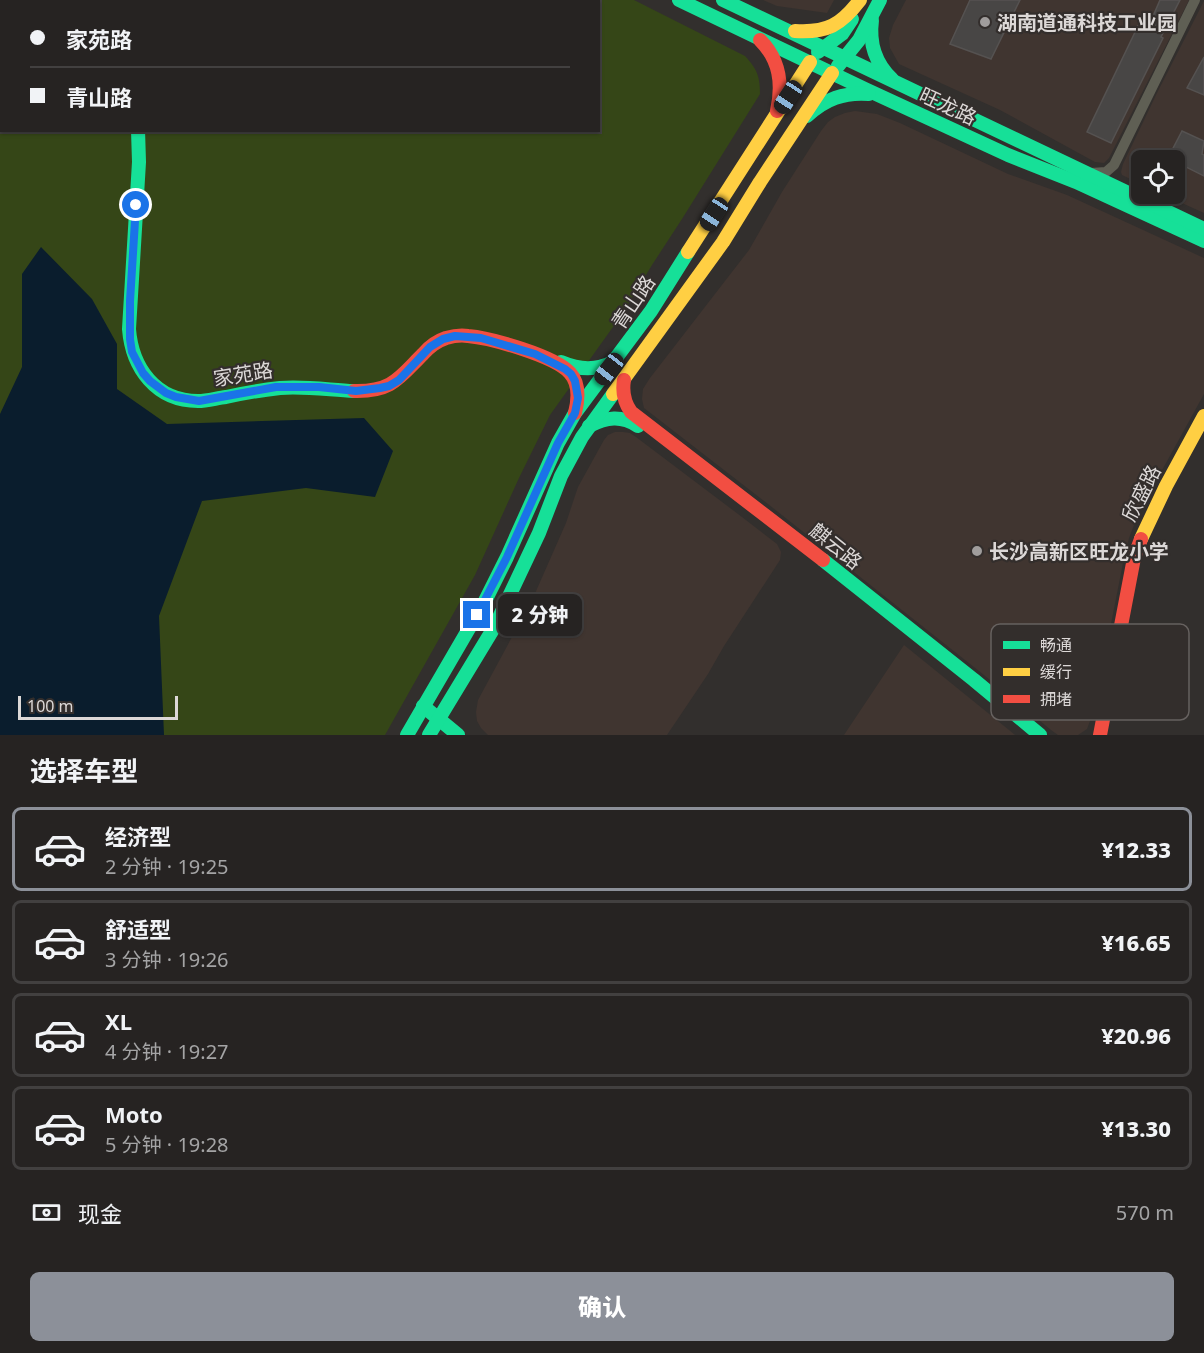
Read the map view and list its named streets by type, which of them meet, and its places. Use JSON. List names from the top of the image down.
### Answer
{
  "streets": {
    "main road": [
      "旺龙路",
      "青山路",
      "家苑路",
      "欣盛路",
      "麒云路"
    ]
  },
  "crossings": [
    ["旺龙路", "青山路"],
    ["青山路", "家苑路"],
    ["青山路", "麒云路"]
  ],
  "places": ["湖南道通科技工业园", "长沙高新区旺龙小学"],
  "legend": ["畅通", "缓行", "拥堵"],
  "scale_bar": "100 m",
  "page": {
    "banner": ["家苑路", "青山路"],
    "bubble": "2 分钟",
    "scale": "100 m",
    "heading": "选择车型",
    "list": [
      {
        "name": "经济型",
        "note": "2 分钟 · 19:25",
        "value": "¥12.33"
      },
      {
        "name": "舒适型",
        "note": "3 分钟 · 19:26",
        "value": "¥16.65"
      },
      {
        "name": "XL",
        "note": "4 分钟 · 19:27",
        "value": "¥20.96"
      },
      {
        "name": "Moto",
        "note": "5 分钟 · 19:28",
        "value": "¥13.30"
      }
    ],
    "pay": ["现金", "570 m"],
    "buttons": "确认"
  }
}
